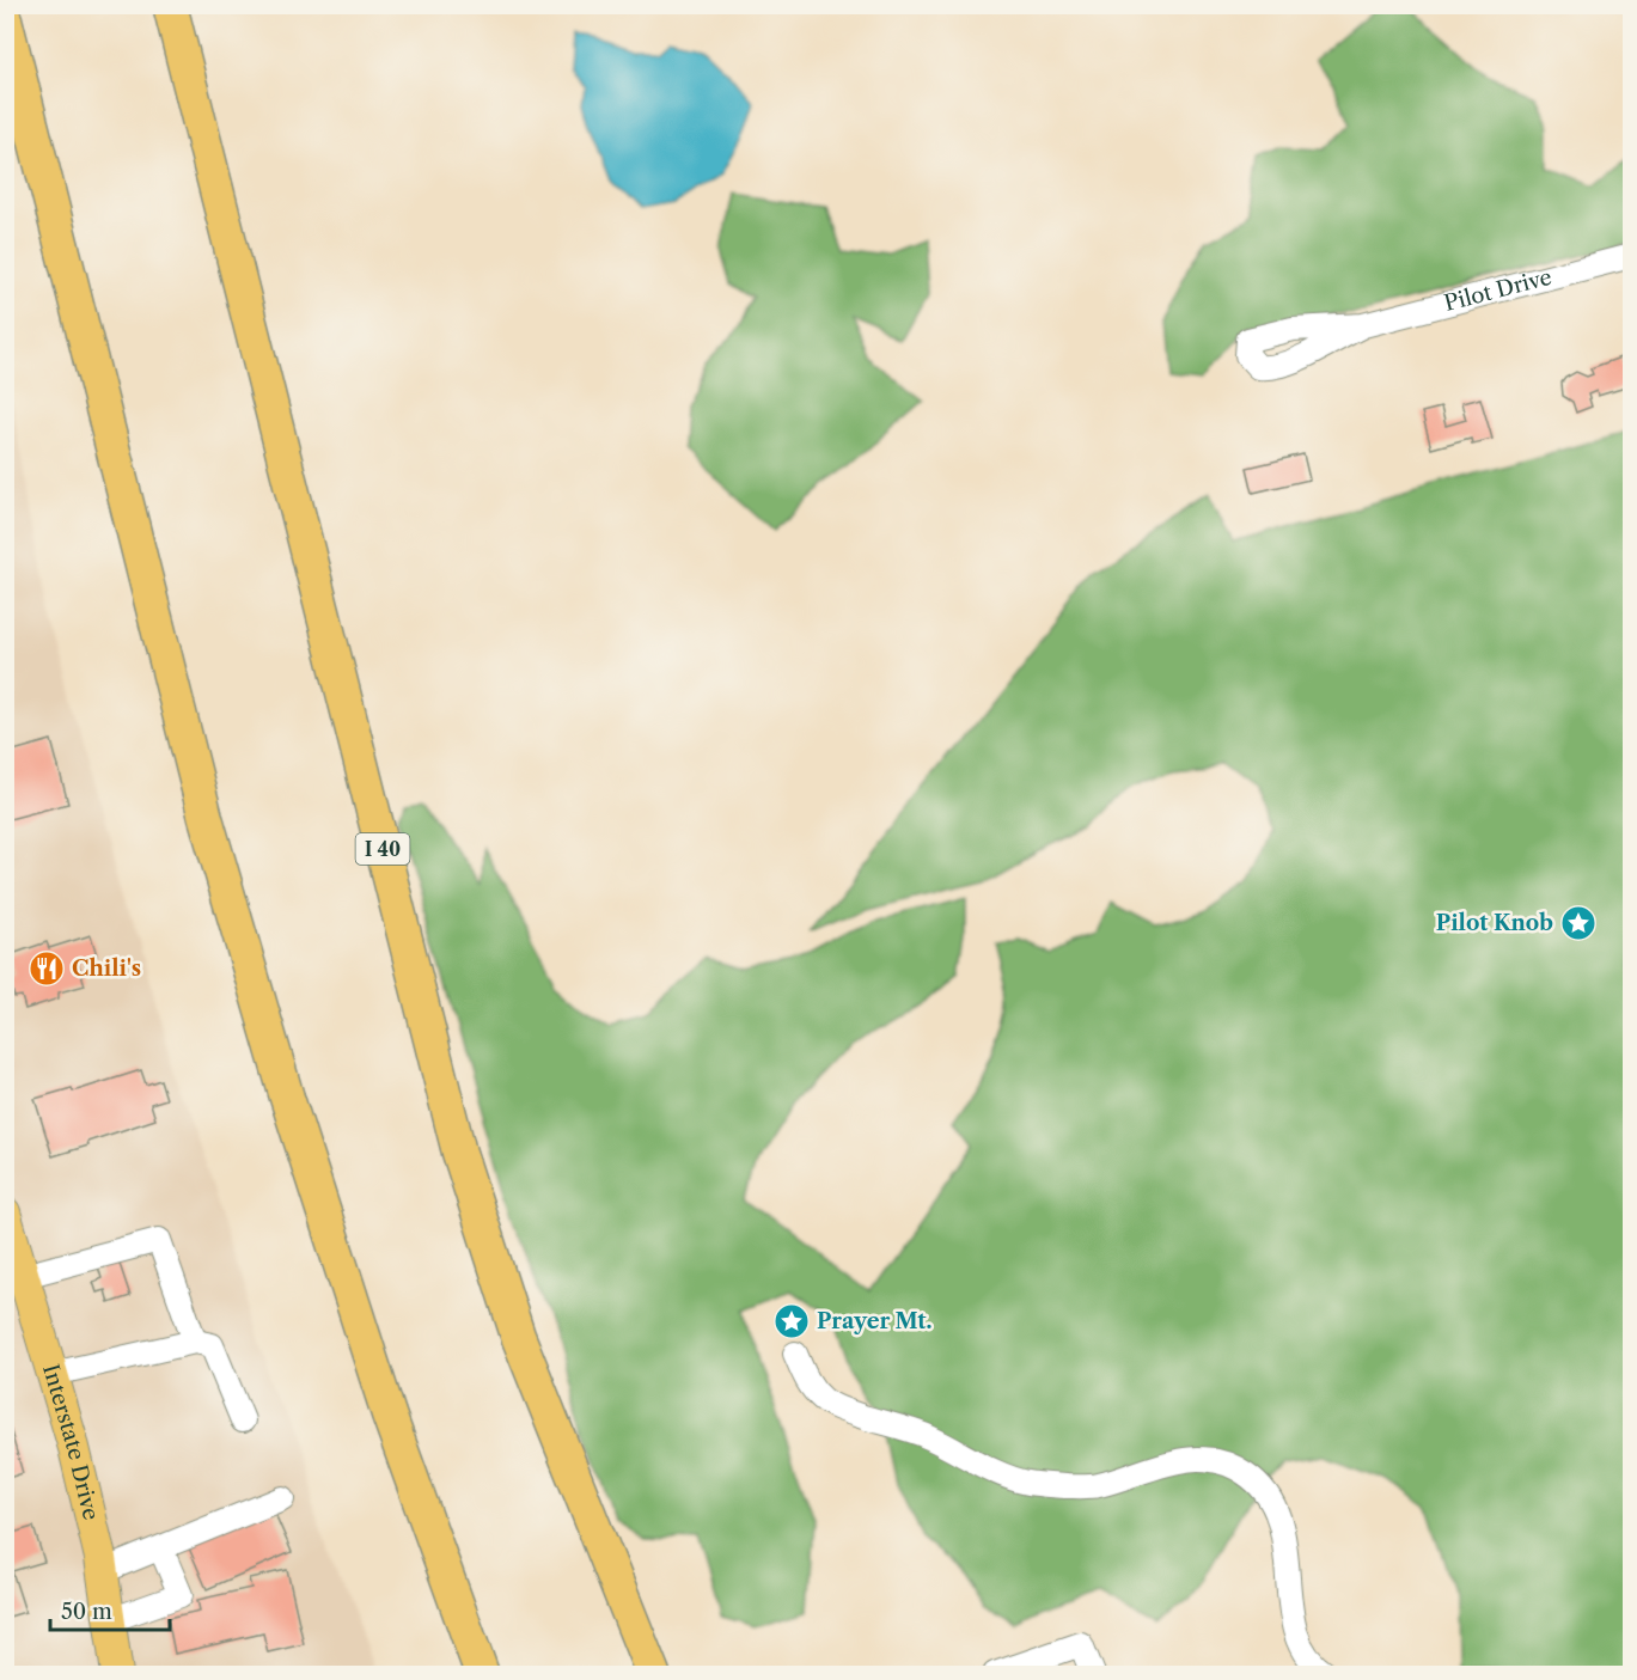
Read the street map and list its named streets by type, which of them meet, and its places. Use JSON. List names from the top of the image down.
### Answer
{
  "streets": {
    "highway": ["I 40"],
    "main road": ["Interstate Drive"],
    "street": ["Pilot Drive"]
  },
  "places": {
    "place": ["Pilot Knob", "Prayer Mt."],
    "restaurant": ["Chili's"]
  },
  "scale_bar": "50 m"
}
